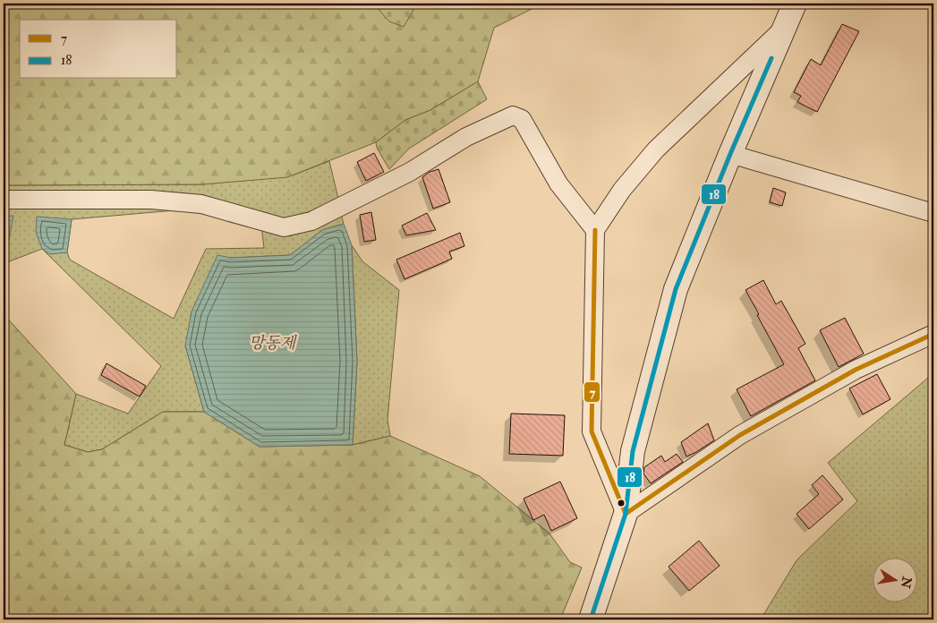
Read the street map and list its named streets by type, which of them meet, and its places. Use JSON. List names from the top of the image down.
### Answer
{
  "water": ["망동제"],
  "lines": ["transit line 18", "transit line 7"],
  "legend": ["7", "18"],
  "north": "right"
}
